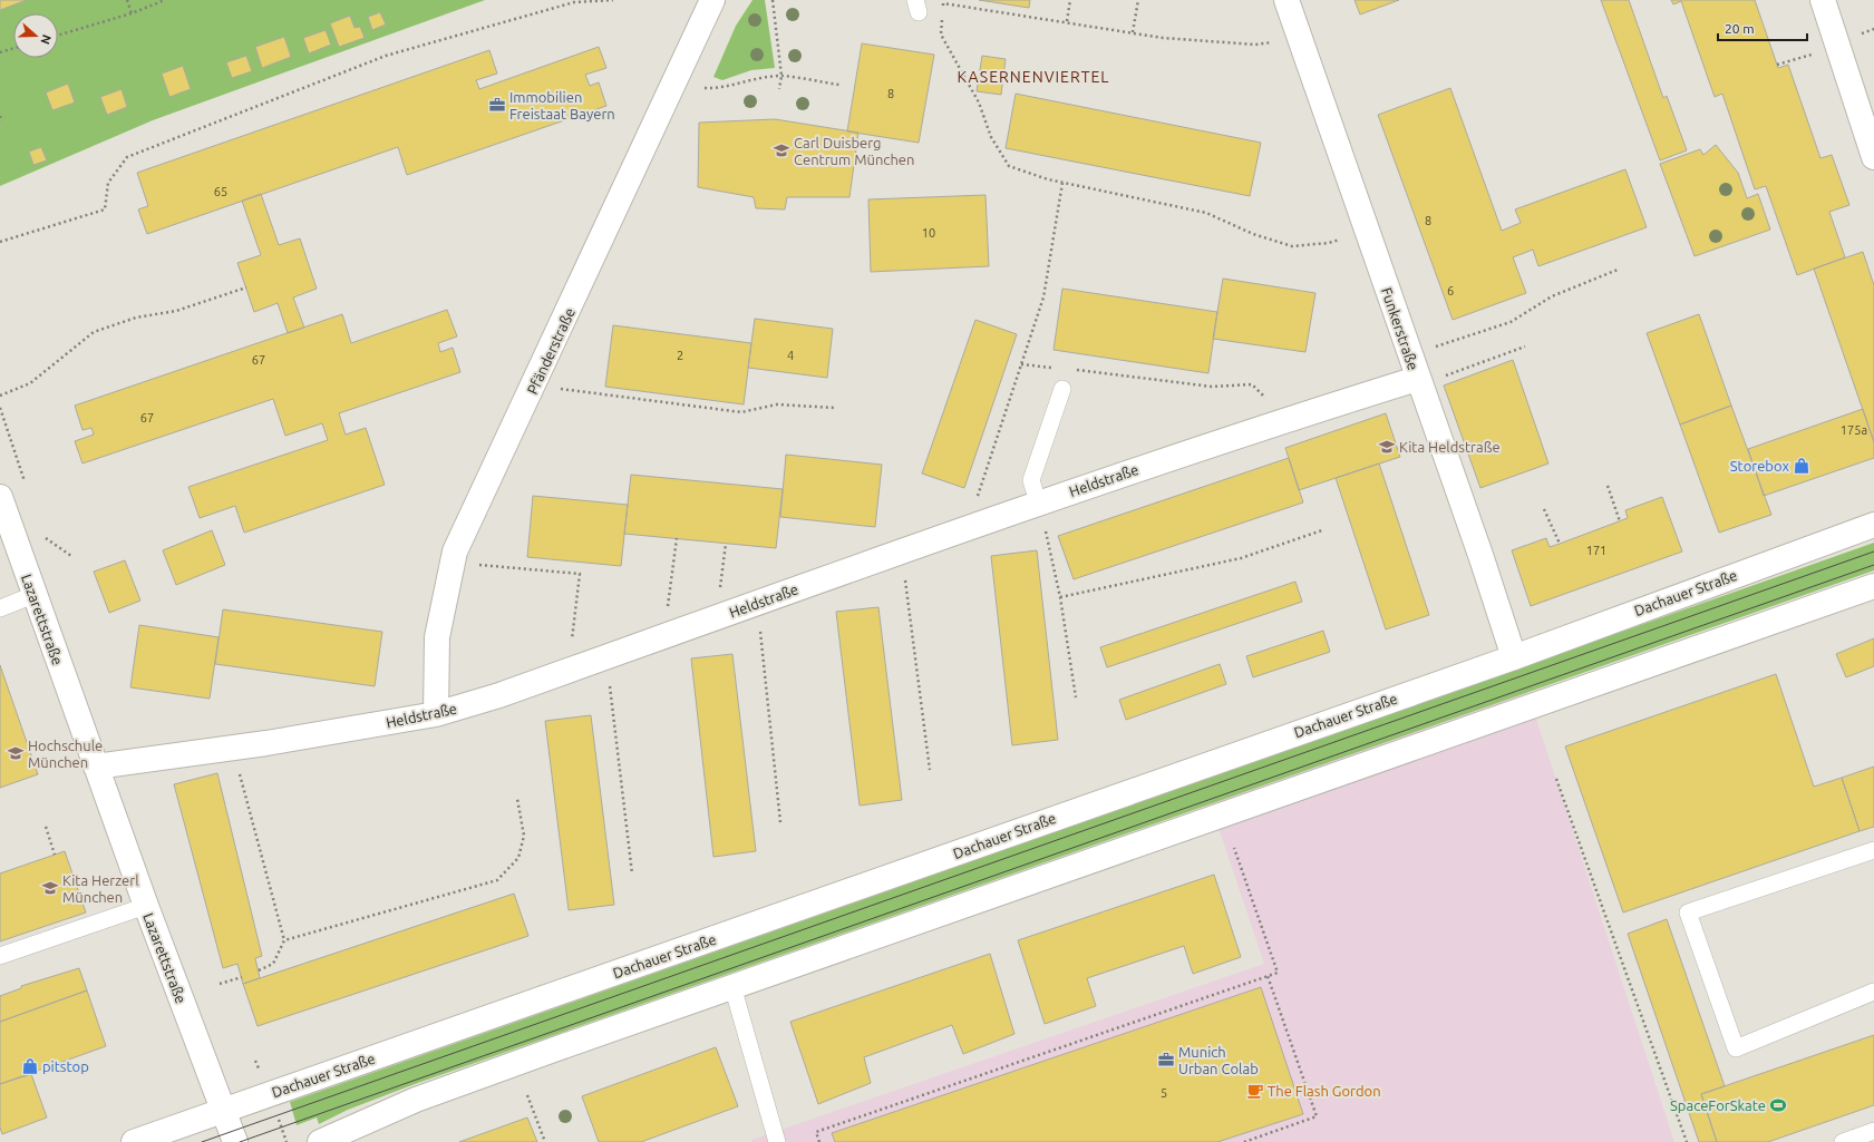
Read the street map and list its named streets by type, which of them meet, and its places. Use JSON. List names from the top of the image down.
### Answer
{
  "streets": {
    "street": [
      "Funkerstraße",
      "Pfänderstraße",
      "Heldstraße",
      "Dachauer Straße",
      "Lazarettstraße"
    ]
  },
  "crossings": [
    ["Funkerstraße", "Heldstraße"],
    ["Funkerstraße", "Dachauer Straße"],
    ["Pfänderstraße", "Heldstraße"],
    ["Heldstraße", "Lazarettstraße"],
    ["Dachauer Straße", "Lazarettstraße"]
  ],
  "districts": ["KASERNENVIERTEL"],
  "places": {
    "office": ["Immobilien Freistaat Bayern", "Munich Urban Colab"],
    "school or university": [
      "Carl Duisberg Centrum München",
      "Kita Heldstraße",
      "Hochschule München",
      "Kita Herzerl München"
    ],
    "shop": ["Storebox", "pitstop"],
    "cafe": ["The Flash Gordon"],
    "sports": ["SpaceForSkate"]
  },
  "house_numbers": [
    "8",
    "65",
    "8",
    "10",
    "6",
    "2",
    "4",
    "67",
    "67",
    "175a",
    "171",
    "5"
  ],
  "scale_bar": "20 m",
  "north": "right"
}
